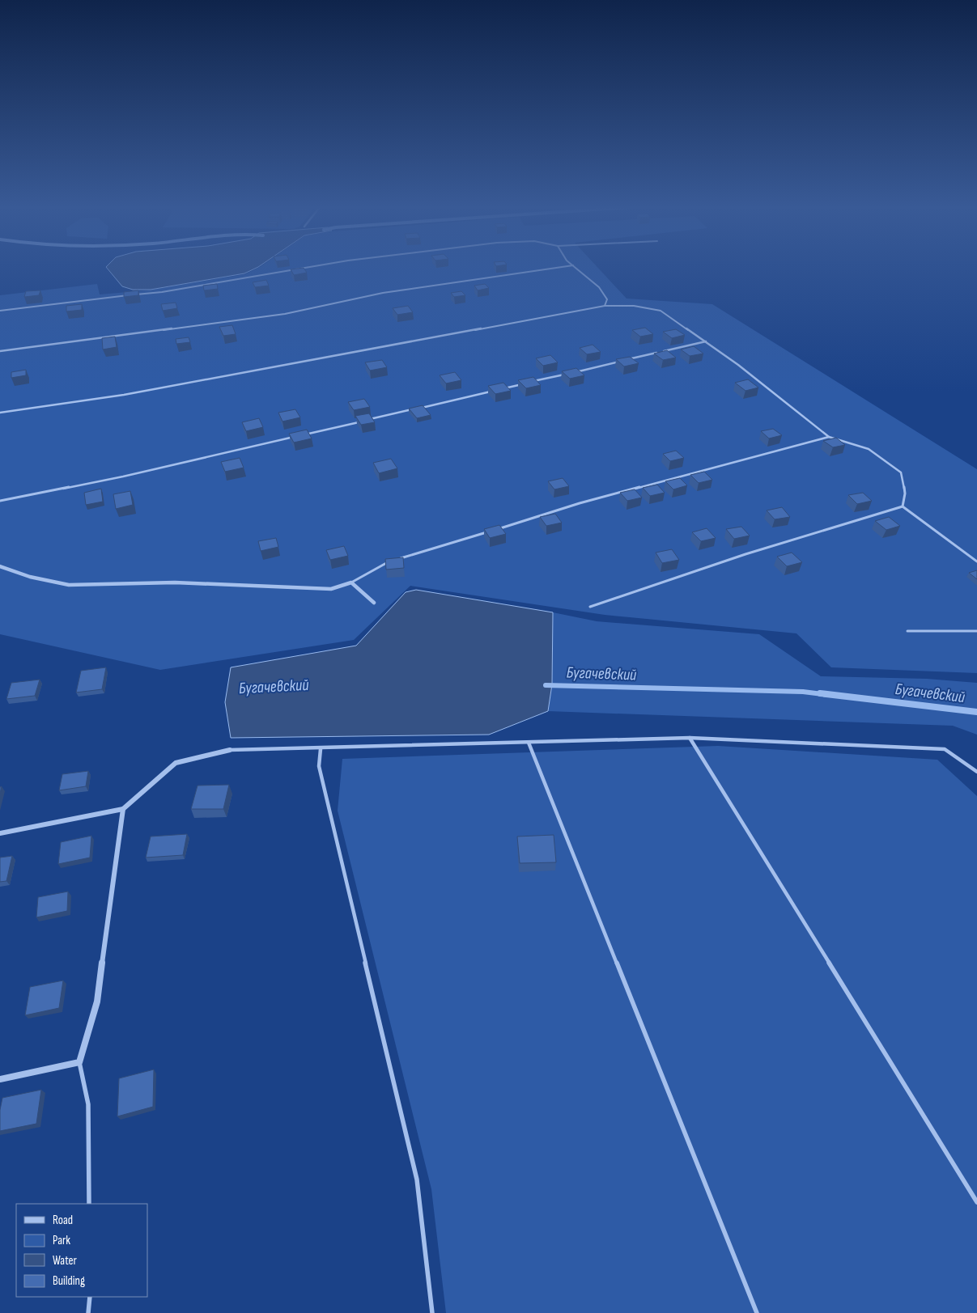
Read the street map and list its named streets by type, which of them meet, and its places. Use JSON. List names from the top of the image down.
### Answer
{
  "water": ["Бугачевский"],
  "legend": [
    "Road",
    "Park",
    "Water",
    "Building"
  ]
}
